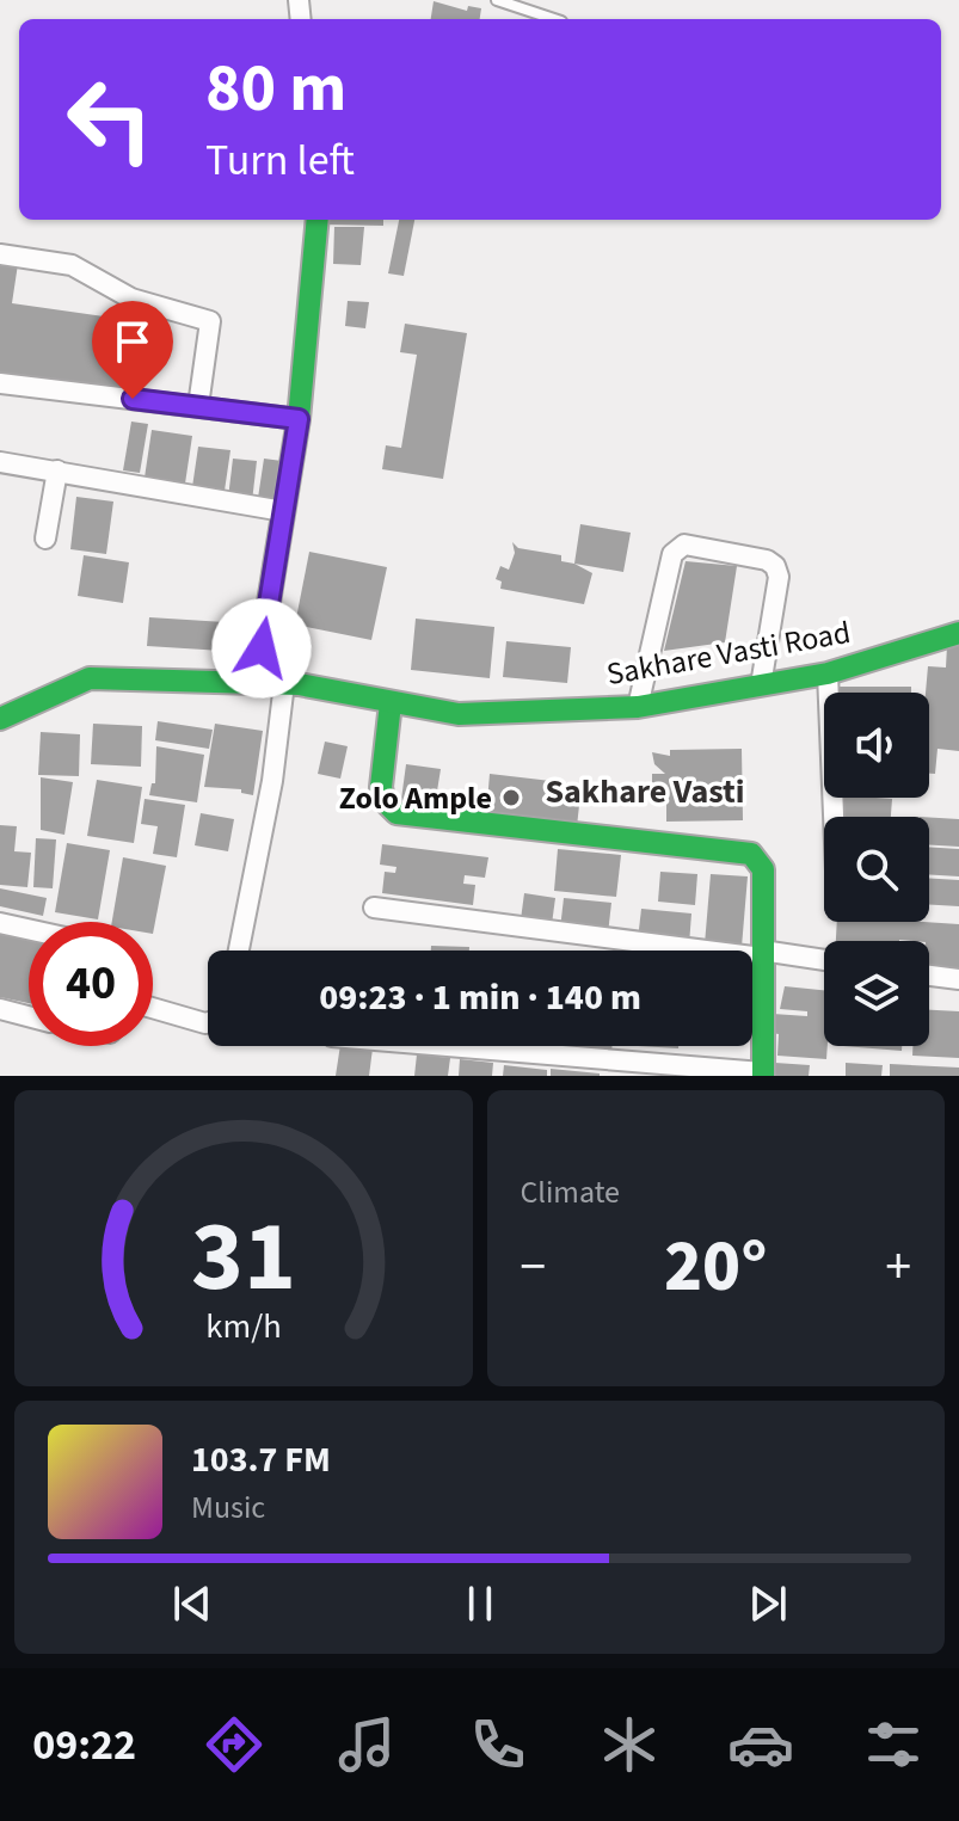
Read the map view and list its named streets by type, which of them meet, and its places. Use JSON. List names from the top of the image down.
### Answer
{
  "streets": {
    "street": ["Sakhare Vasti Road"]
  },
  "districts": ["Sakhare Vasti"],
  "places": ["Zolo Ample"],
  "page": {
    "turn": ["80 m", "Turn left"],
    "limit": "40",
    "trip": "09:23 · 1 min · 140 m",
    "tile": "Climate",
    "heat": ["−", "20°", "+"],
    "song": ["103.7 FM", "Music"],
    "tabs": "09:22",
    "gauge": ["31", "km/h"]
  }
}
